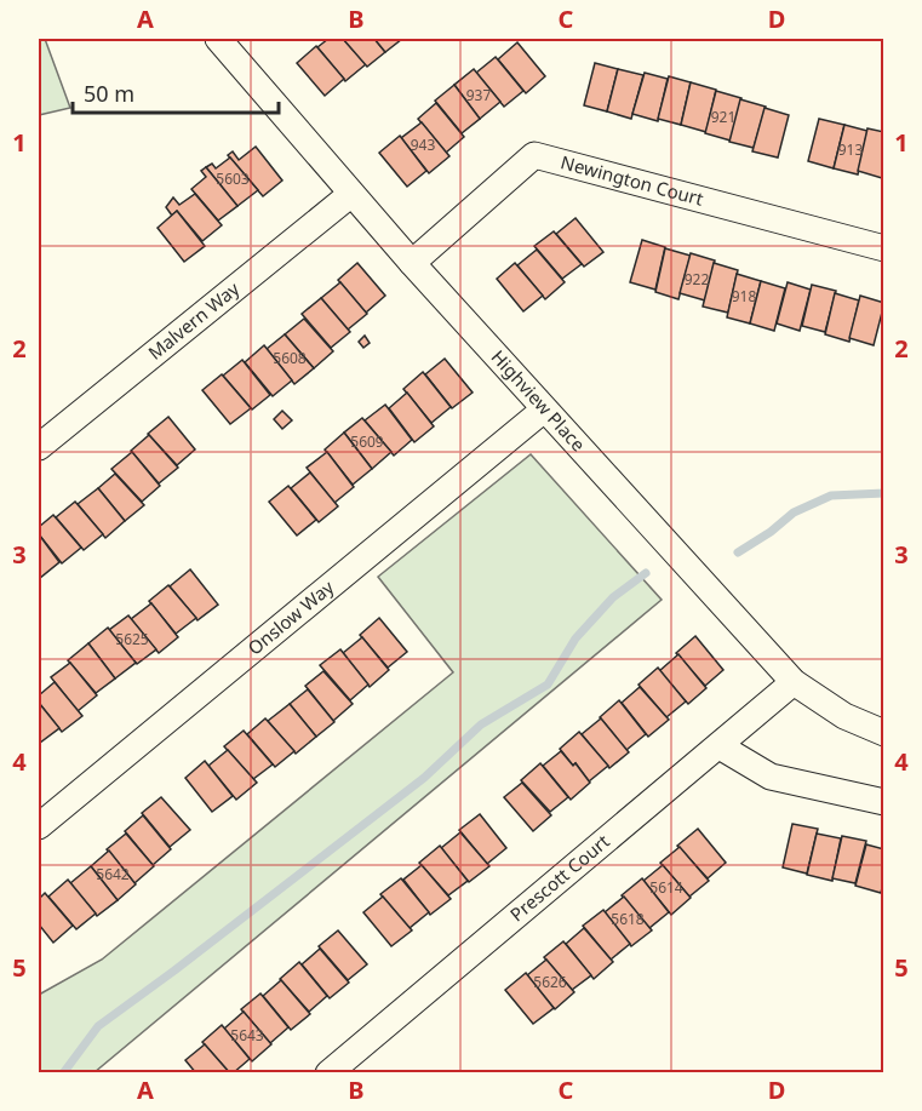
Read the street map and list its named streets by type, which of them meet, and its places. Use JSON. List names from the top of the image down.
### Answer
{
  "streets": {
    "street": [
      "Newington Court",
      "Malvern Way",
      "Highview Place",
      "Onslow Way",
      "Prescott Court"
    ]
  },
  "crossings": [
    ["Newington Court", "Highview Place"],
    ["Malvern Way", "Highview Place"],
    ["Highview Place", "Onslow Way"],
    ["Highview Place", "Prescott Court"]
  ],
  "house_numbers": [
    "937",
    "921",
    "943",
    "913",
    "5603",
    "922",
    "918",
    "5608",
    "5609",
    "5625",
    "5642",
    "5614",
    "5618",
    "5626",
    "5643"
  ],
  "scale_bar": "50 m",
  "grid": {
    "columns": [
      "A",
      "B",
      "C",
      "D"
    ],
    "rows": [
      "1",
      "2",
      "3",
      "4",
      "5"
    ]
  }
}
